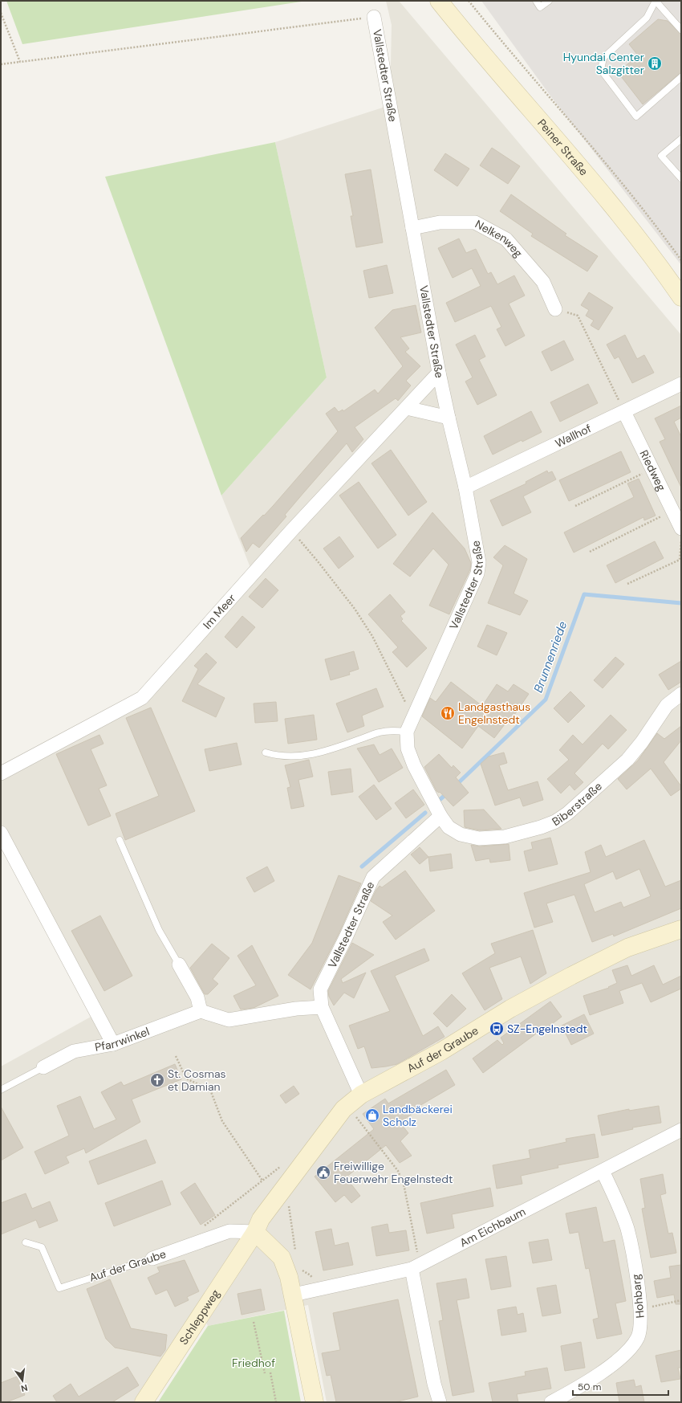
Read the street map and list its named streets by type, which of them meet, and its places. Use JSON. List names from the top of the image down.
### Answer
{
  "streets": {
    "street": [
      "Vallstedter Straße",
      "Peiner Straße",
      "Nelkenweg",
      "Wallhof",
      "Riedweg",
      "Im Meer",
      "Biberstraße",
      "Pfarrwinkel",
      "Auf der Graube",
      "Am Eichbaum",
      "Hohbarg",
      "Schleppweg"
    ]
  },
  "crossings": [
    ["Vallstedter Straße", "Nelkenweg"],
    ["Vallstedter Straße", "Wallhof"],
    ["Vallstedter Straße", "Im Meer"],
    ["Vallstedter Straße", "Biberstraße"],
    ["Vallstedter Straße", "Auf der Graube"],
    ["Wallhof", "Riedweg"],
    ["Auf der Graube", "Schleppweg"],
    ["Am Eichbaum", "Hohbarg"]
  ],
  "water": ["Brunnenriede"],
  "parks": ["Friedhof"],
  "places": {
    "building": ["Hyundai Center Salzgitter"],
    "restaurant": ["Landgasthaus Engelnstedt"],
    "bus stop": ["SZ-Engelnstedt"],
    "church": ["St. Cosmas et Damian"],
    "shop": ["Landbäckerei Scholz"],
    "public building": ["Freiwillige Feuerwehr Engelnstedt"]
  },
  "scale_bar": "50 m",
  "north": "bottom"
}
